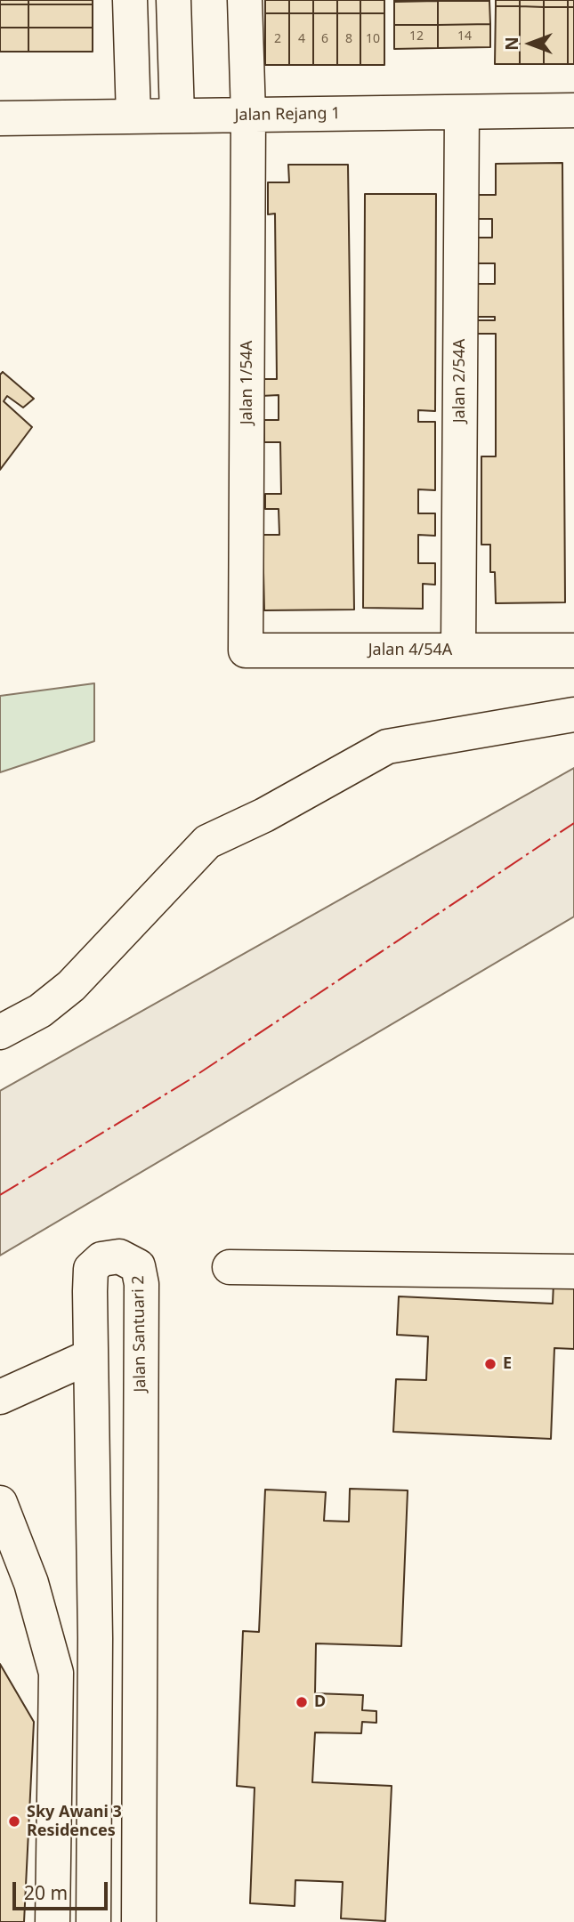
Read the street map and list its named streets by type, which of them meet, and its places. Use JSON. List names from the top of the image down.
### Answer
{
  "streets": {
    "street": [
      "Jalan Rejang 1",
      "Jalan 2/54A",
      "Jalan 1/54A",
      "Jalan 4/54A",
      "Jalan Santuari 2"
    ]
  },
  "crossings": [
    ["Jalan Rejang 1", "Jalan 2/54A"],
    ["Jalan Rejang 1", "Jalan 1/54A"],
    ["Jalan 2/54A", "Jalan 4/54A"],
    ["Jalan 1/54A", "Jalan 4/54A"]
  ],
  "places": ["E", "D", "Sky Awani 3 Residences"],
  "house_numbers": [
    "12",
    "14",
    "2",
    "4",
    "6",
    "8",
    "10"
  ],
  "scale_bar": "20 m",
  "north": "left"
}
